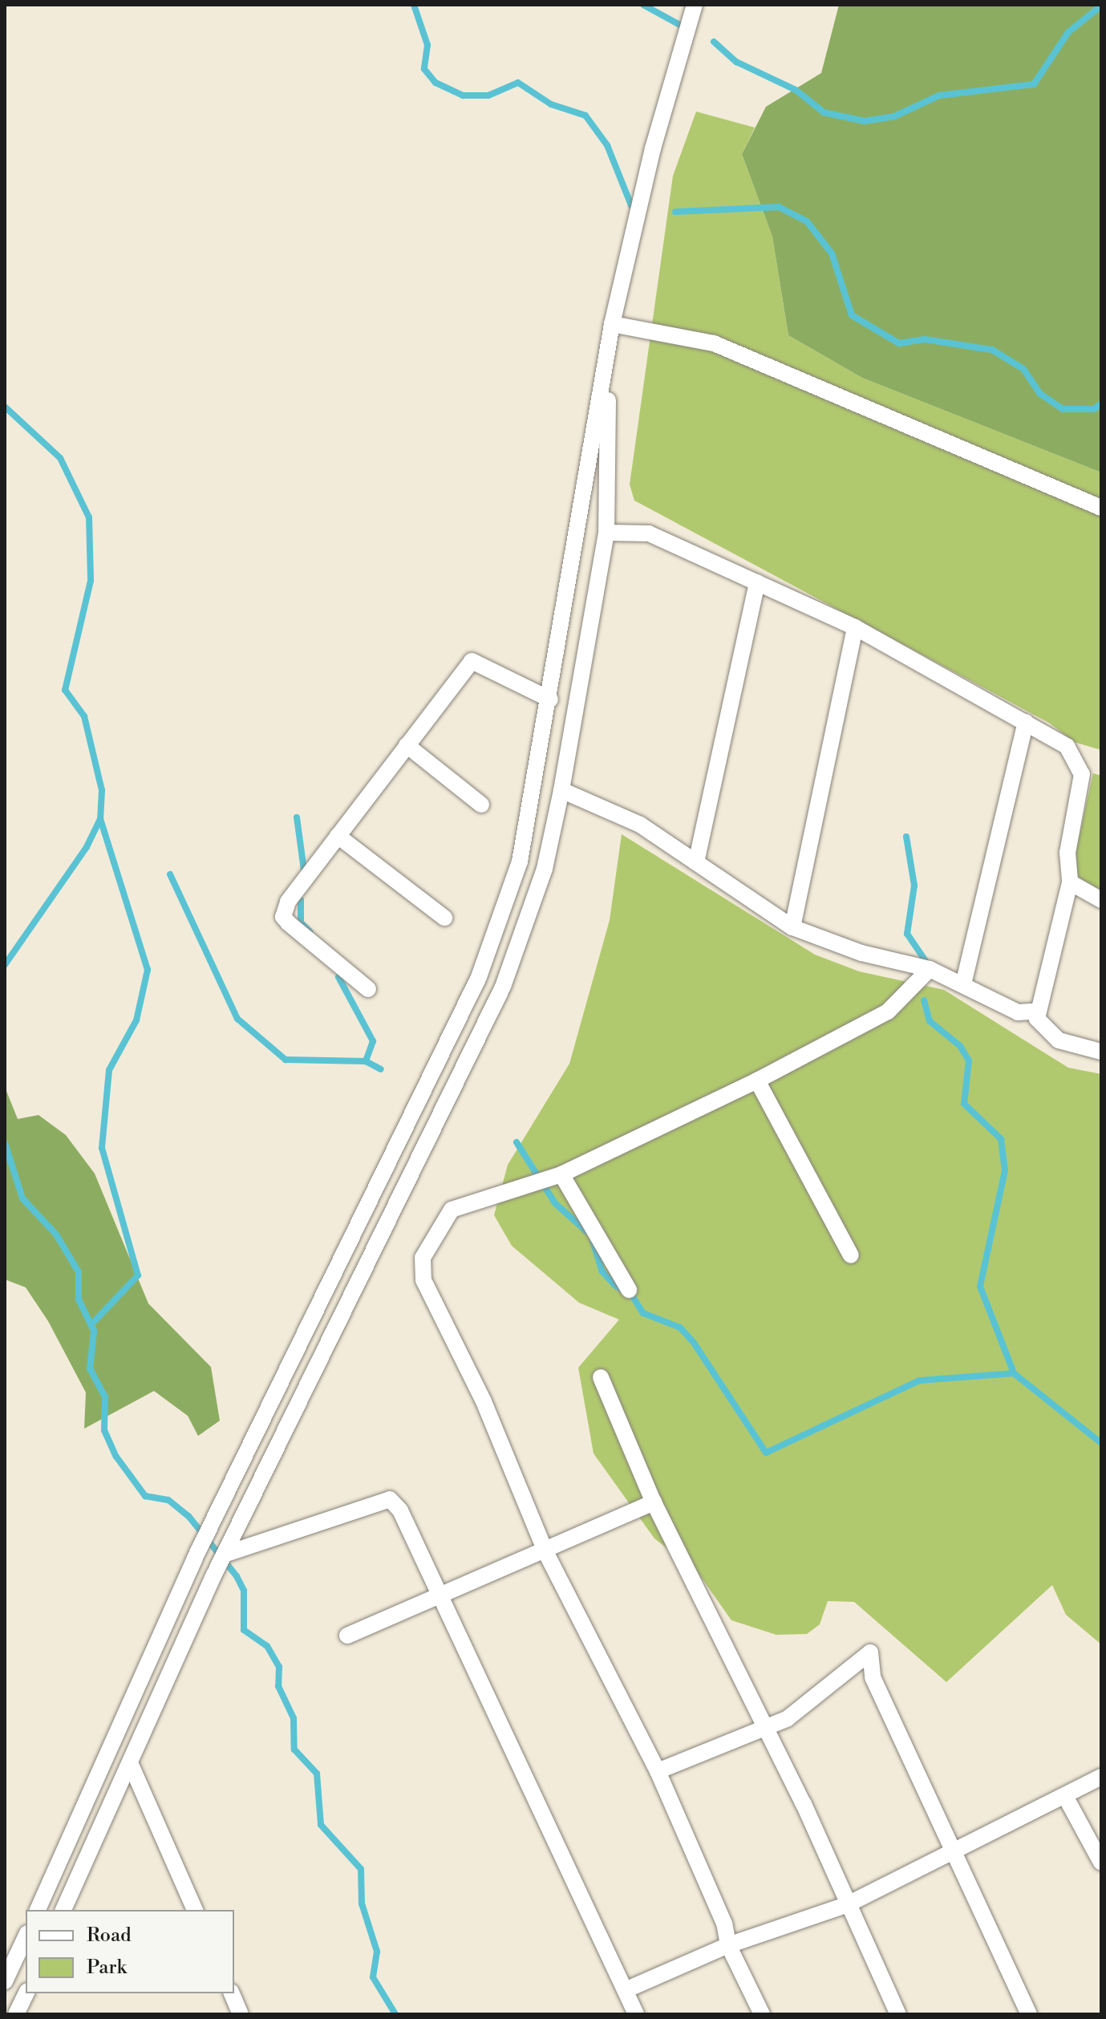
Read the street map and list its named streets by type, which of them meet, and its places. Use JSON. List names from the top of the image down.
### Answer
{
  "legend": ["Road", "Park"]
}
